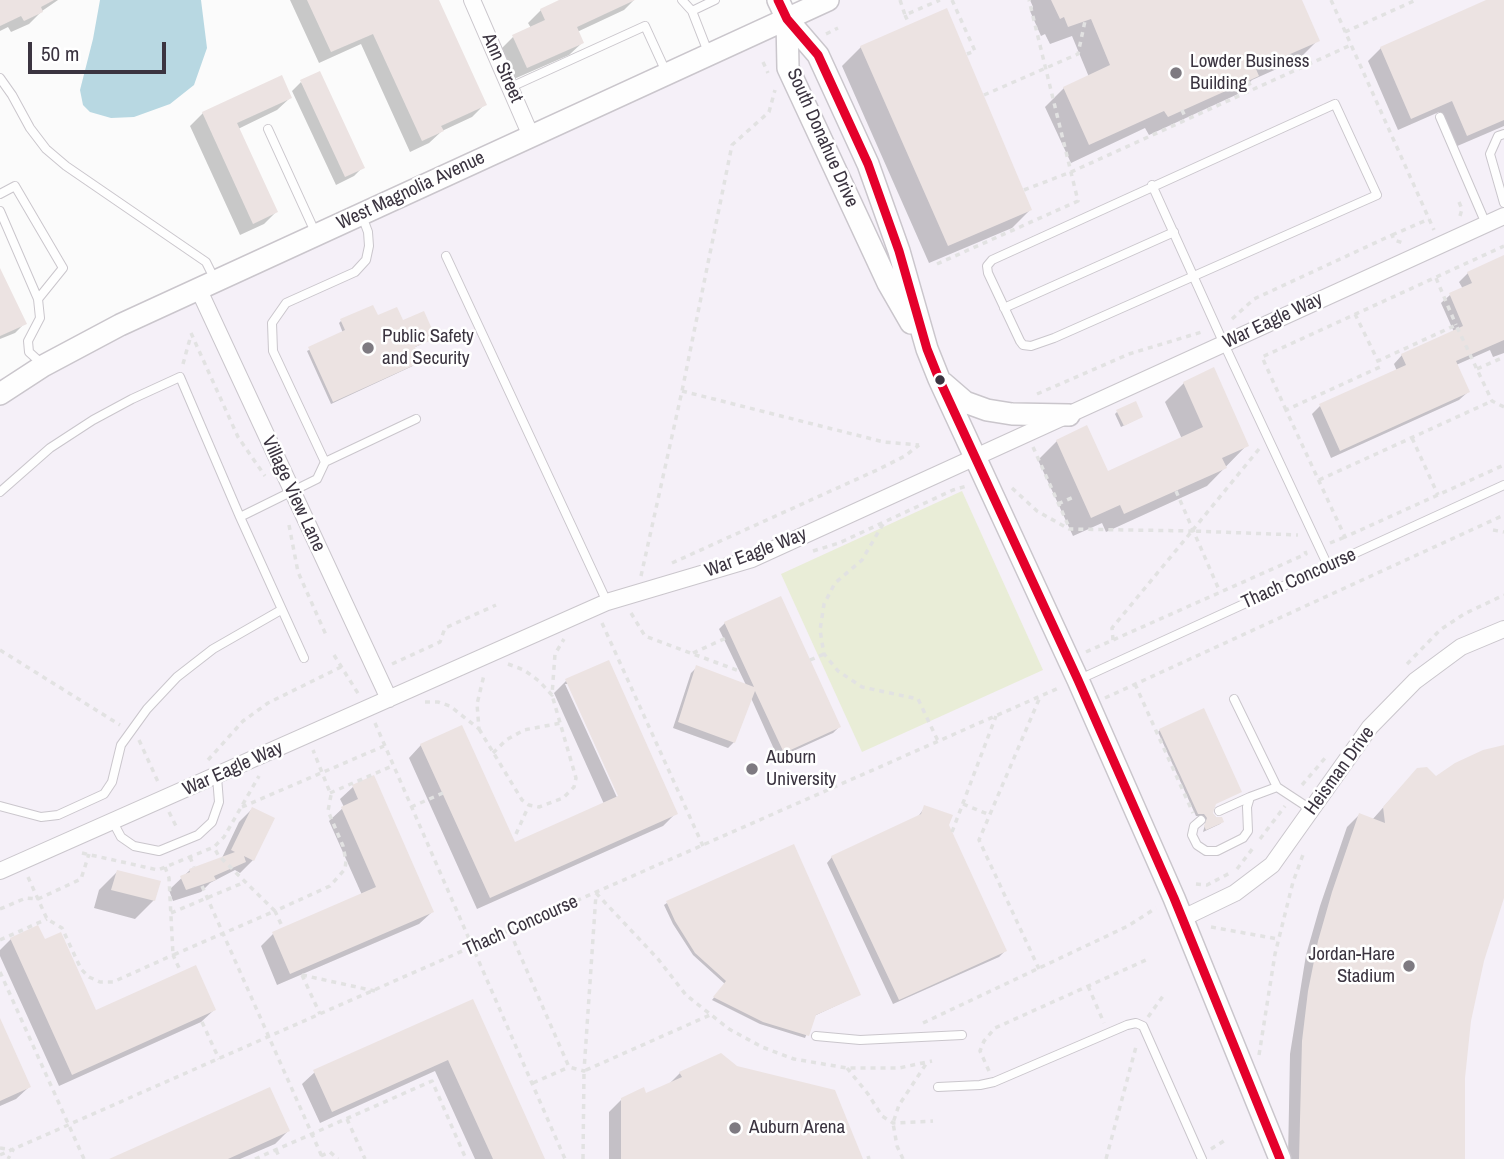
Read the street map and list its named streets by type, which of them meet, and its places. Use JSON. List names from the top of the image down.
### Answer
{
  "streets": {
    "street": [
      "Ann Street",
      "South Donahue Drive",
      "West Magnolia Avenue",
      "War Eagle Way",
      "Village View Lane",
      "Heisman Drive"
    ],
    "lane": ["Thach Concourse"]
  },
  "crossings": [
    ["Ann Street", "West Magnolia Avenue"],
    ["South Donahue Drive", "West Magnolia Avenue"],
    ["South Donahue Drive", "War Eagle Way"],
    ["South Donahue Drive", "Thach Concourse"],
    ["South Donahue Drive", "Heisman Drive"],
    ["West Magnolia Avenue", "Village View Lane"],
    ["War Eagle Way", "Village View Lane"]
  ],
  "places": [
    "Lowder Business Building",
    "Public Safety and Security",
    "Auburn University",
    "Jordan-Hare Stadium",
    "Auburn Arena"
  ],
  "scale_bar": "50 m"
}
